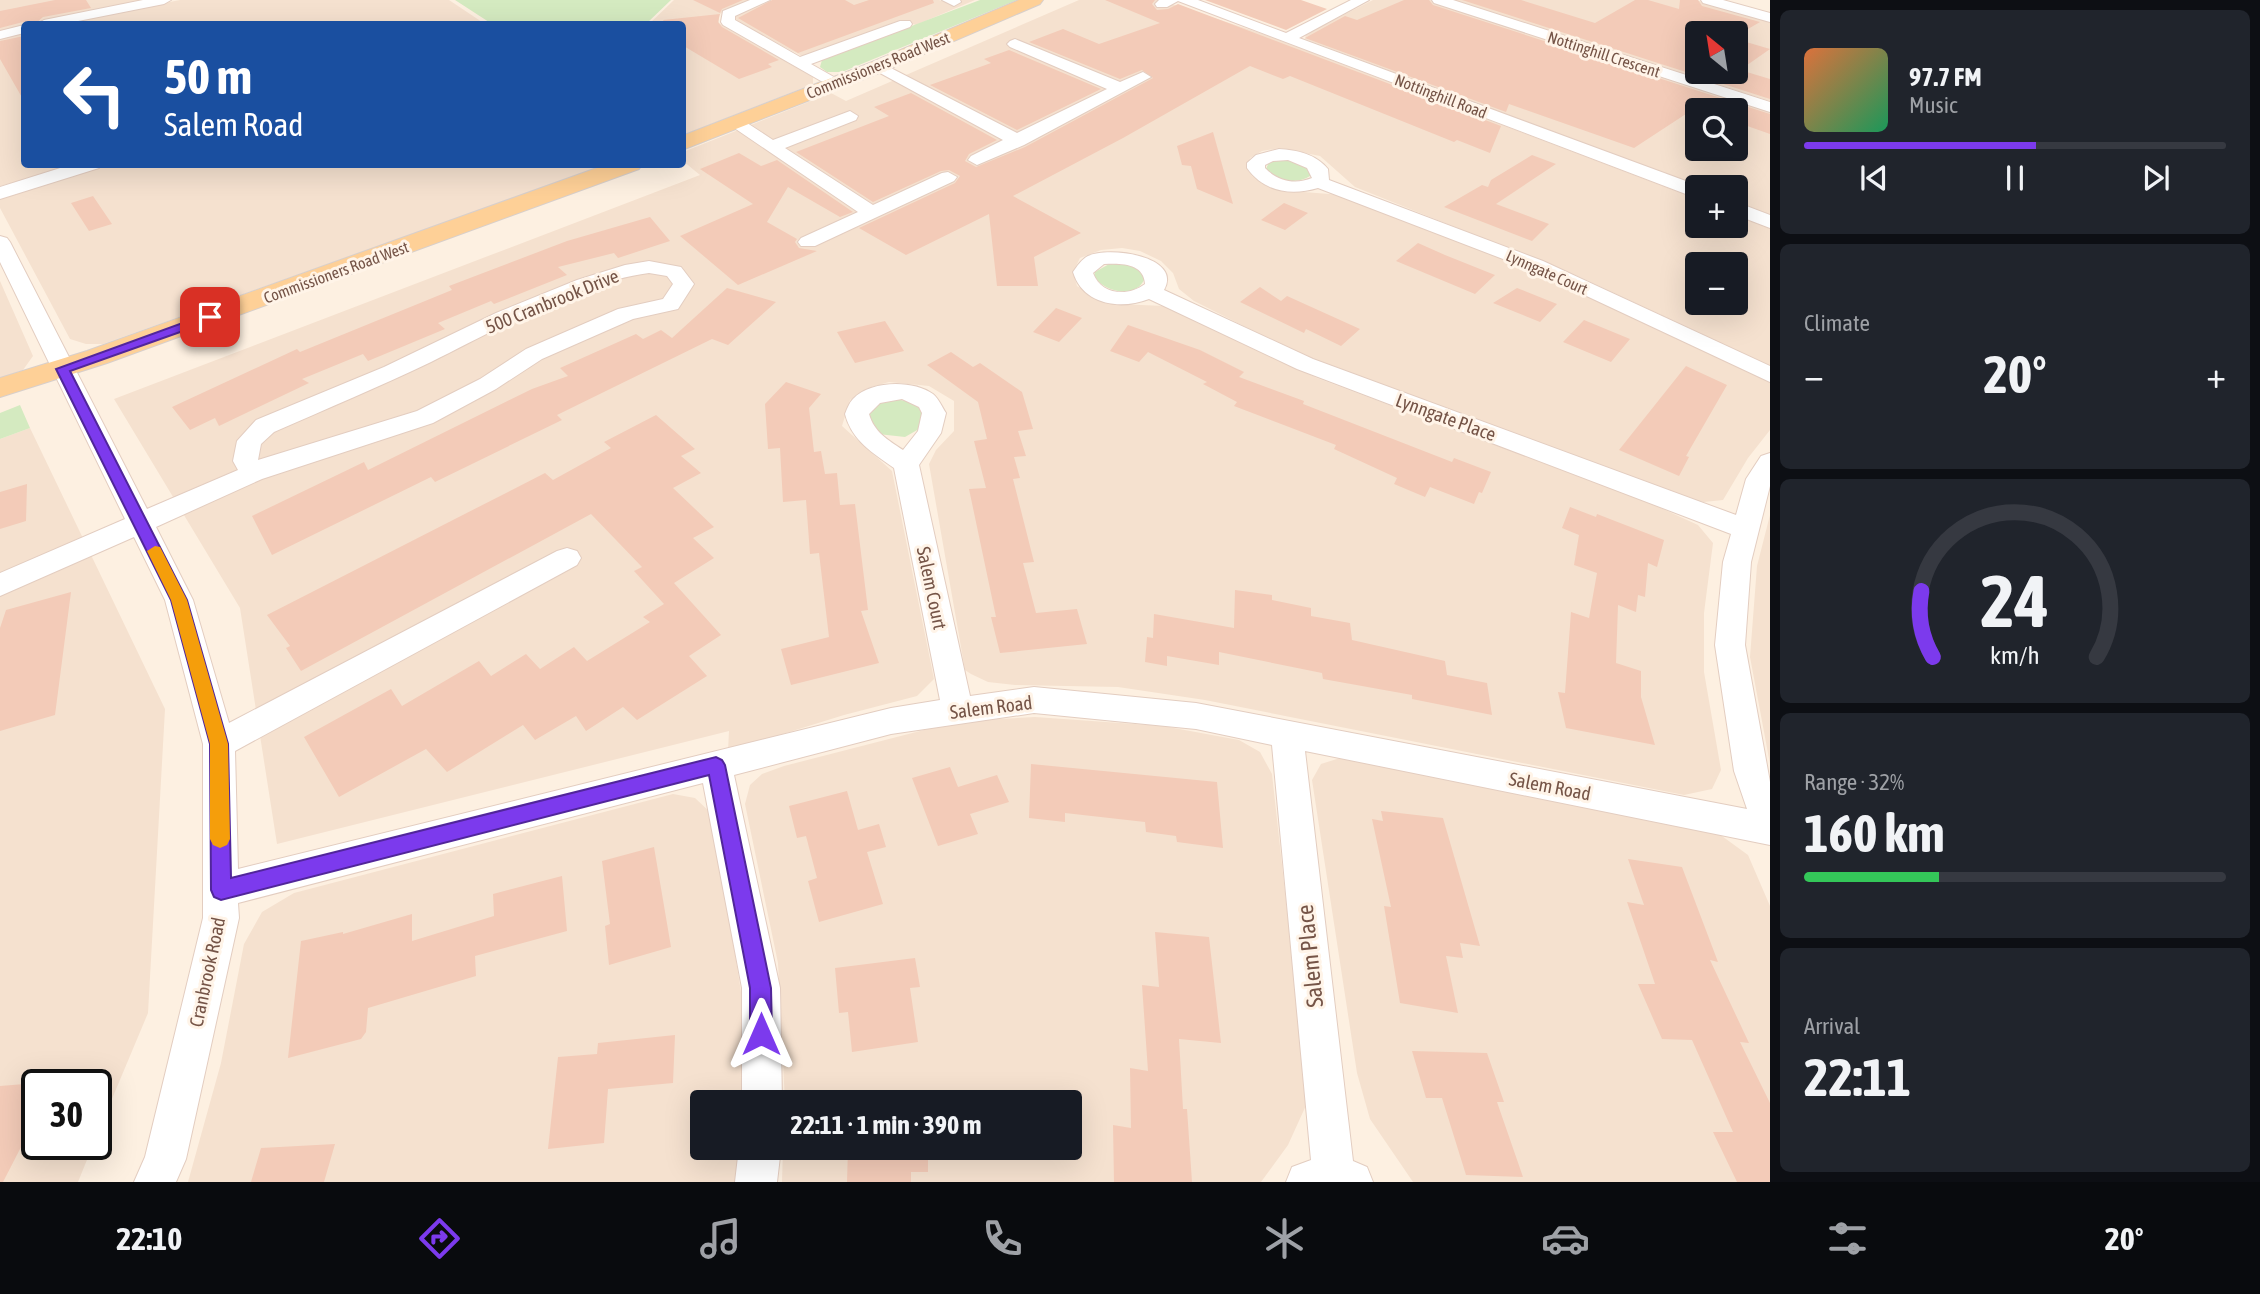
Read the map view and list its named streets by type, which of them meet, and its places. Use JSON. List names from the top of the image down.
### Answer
{
  "streets": {
    "main road": ["Commissioners Road West"],
    "street": [
      "Nottinghill Crescent",
      "Nottinghill Road",
      "Lynngate Court",
      "500 Cranbrook Drive",
      "Lynngate Place",
      "Salem Court",
      "Salem Road",
      "Salem Place",
      "Cranbrook Road"
    ]
  },
  "crossings": [
    ["Commissioners Road West", "Cranbrook Road"],
    ["Salem Court", "Salem Road"],
    ["Salem Road", "Salem Place"],
    ["Salem Road", "Cranbrook Road"]
  ],
  "north": "top left",
  "page": {
    "map_buttons": ["+", "−"],
    "turn": ["50 m", "Salem Road"],
    "song": ["97.7 FM", "Music"],
    "tile": [
      "Climate",
      ["Range · 32%", "160 km"],
      ["Arrival", "22:11"]
    ],
    "heat": ["−", "20°", "+"],
    "limit": "30",
    "trip": "22:11 · 1 min · 390 m",
    "tabs": ["22:10", "20°"],
    "gauge": ["24", "km/h"]
  }
}
